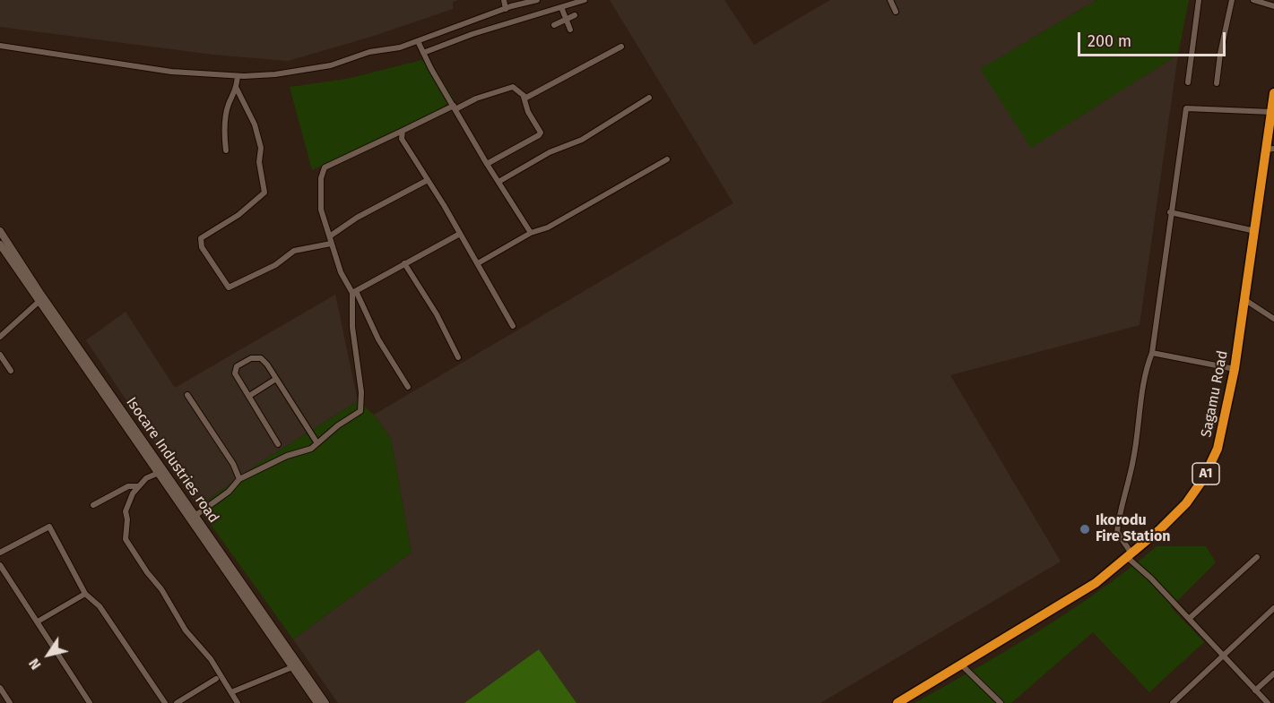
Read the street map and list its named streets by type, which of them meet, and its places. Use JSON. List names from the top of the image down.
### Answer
{
  "streets": {
    "highway": ["Sagamu Road", "A1"],
    "street": ["Isocare Industries road"]
  },
  "places": ["Ikorodu Fire Station"],
  "scale_bar": "200 m",
  "north": "bottom left"
}
